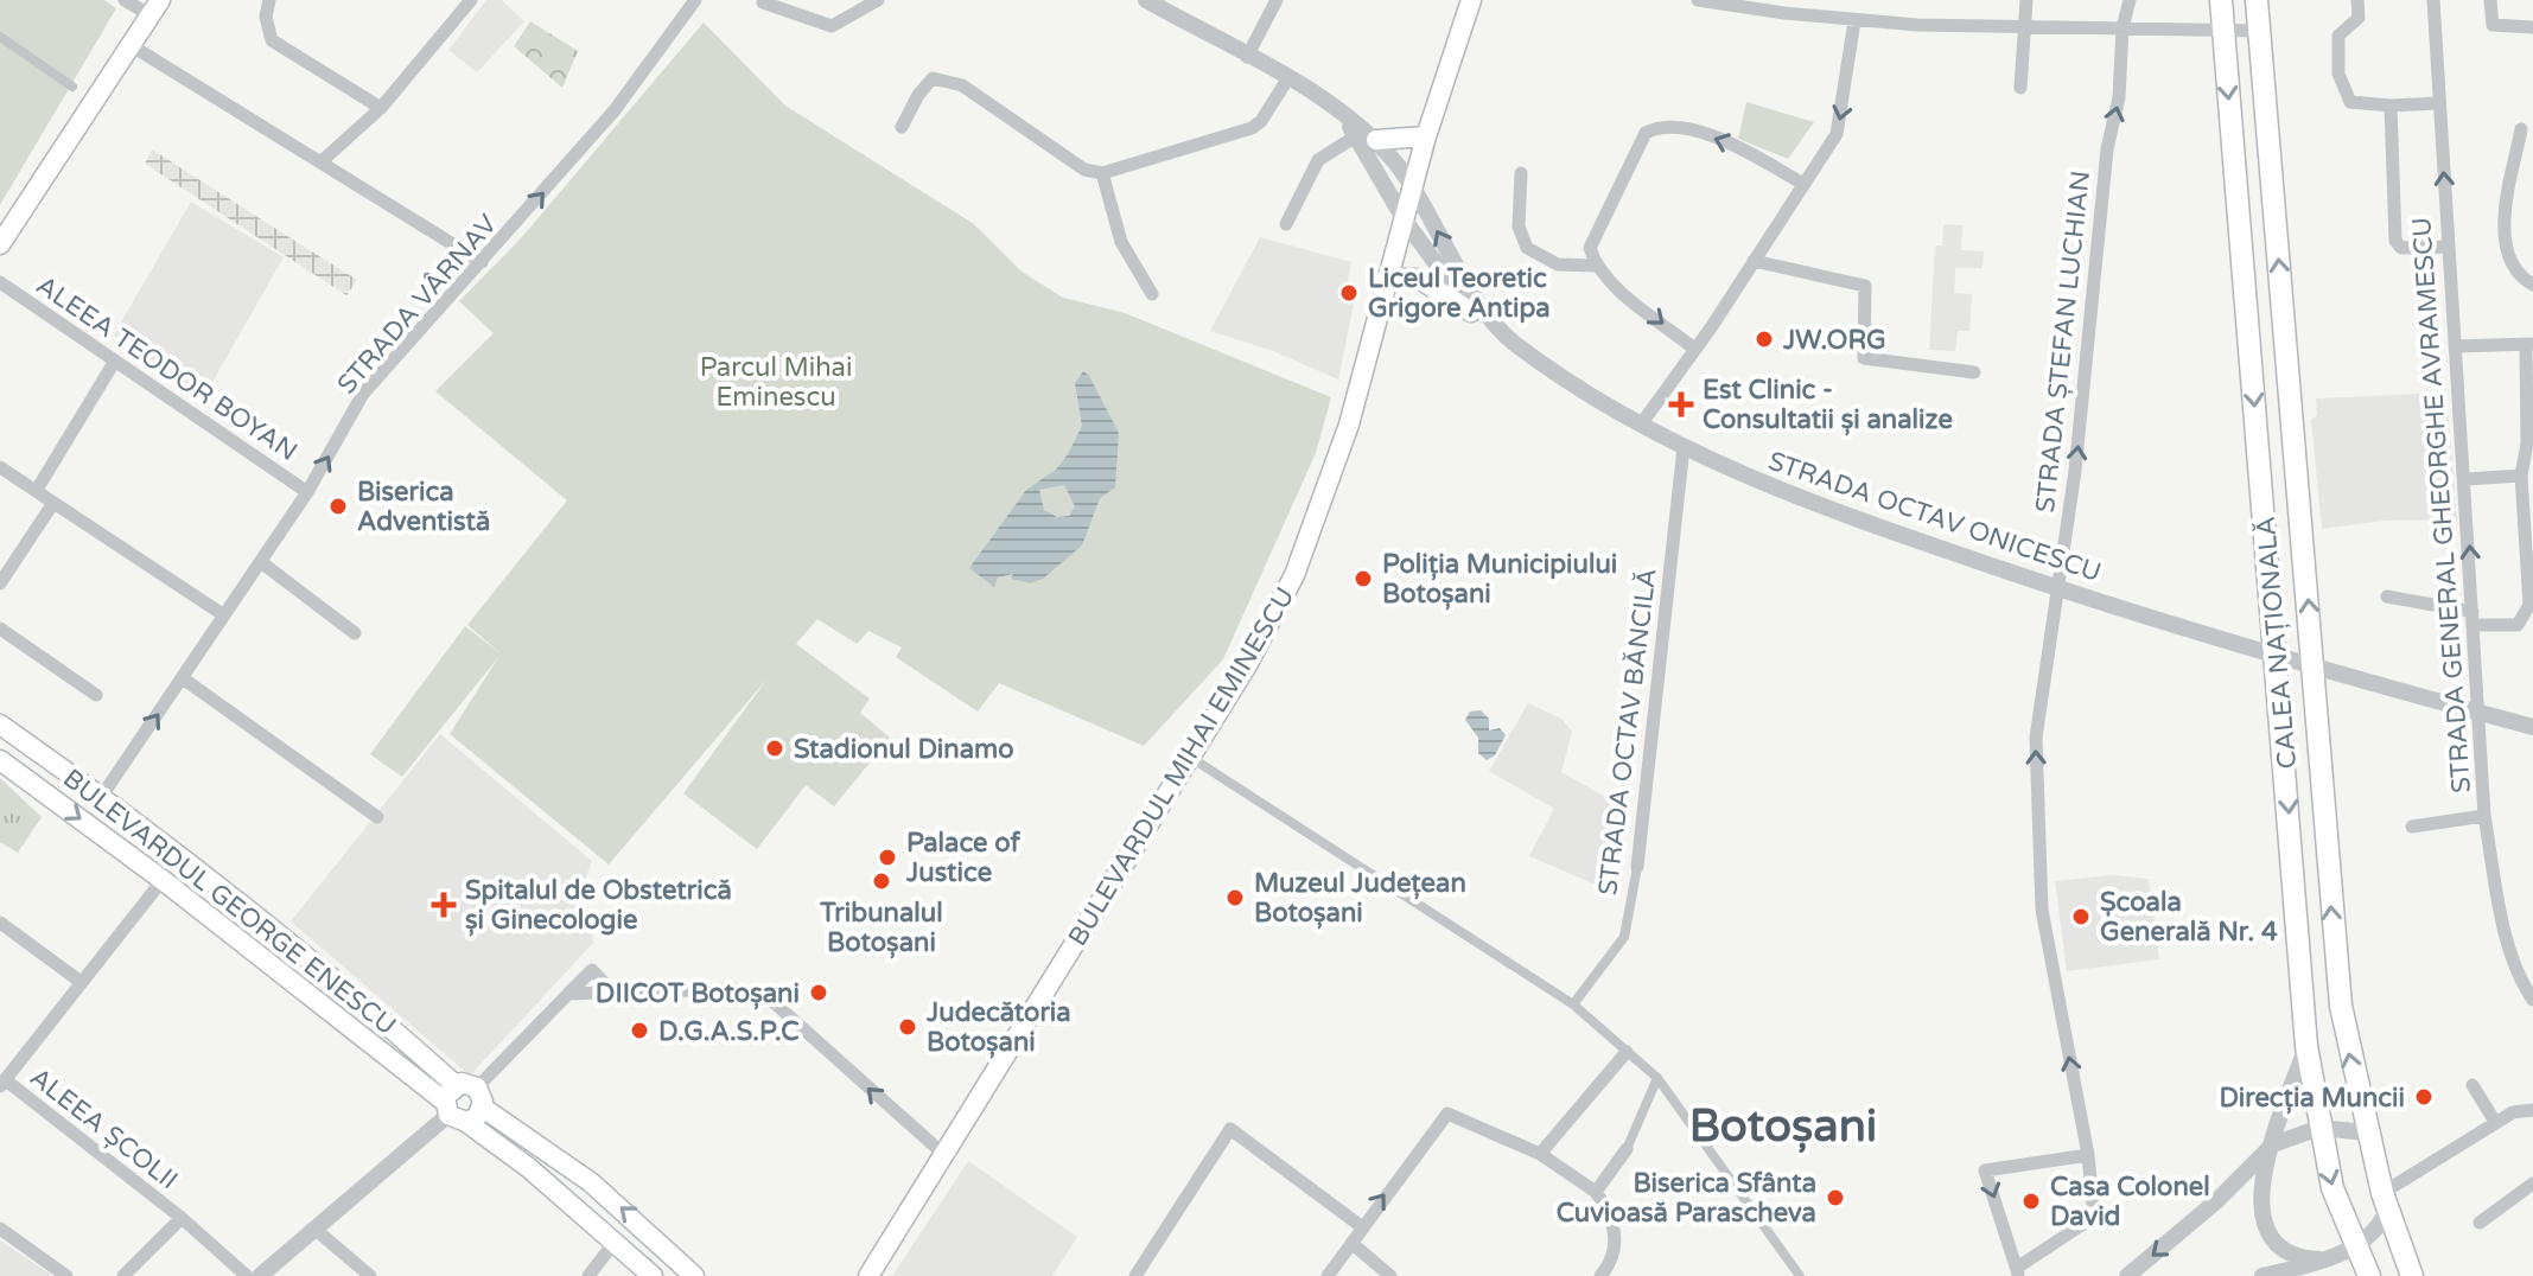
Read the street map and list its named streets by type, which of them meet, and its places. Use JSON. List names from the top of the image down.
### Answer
{
  "streets": {
    "main road": ["CALEA NAȚIONALĂ", "BULEVARDUL MIHAI EMINESCU", "BULEVARDUL GEORGE ENESCU"],
    "street": [
      "STRADA VÂRNAV",
      "STRADA ȘTEFAN LUCHIAN",
      "ALEEA TEODOR BOYAN",
      "STRADA GENERAL GHEORGHE AVRAMESCU",
      "STRADA OCTAV ONICESCU",
      "STRADA OCTAV BĂNCILĂ",
      "ALEEA ȘCOLII"
    ]
  },
  "crossings": [
    ["STRADA VÂRNAV", "ALEEA TEODOR BOYAN"],
    ["STRADA VÂRNAV", "BULEVARDUL GEORGE ENESCU"],
    ["STRADA ȘTEFAN LUCHIAN", "STRADA OCTAV ONICESCU"],
    ["STRADA GENERAL GHEORGHE AVRAMESCU", "STRADA OCTAV ONICESCU"],
    ["STRADA OCTAV ONICESCU", "CALEA NAȚIONALĂ"],
    ["STRADA OCTAV ONICESCU", "STRADA OCTAV BĂNCILĂ"],
    ["STRADA OCTAV ONICESCU", "BULEVARDUL MIHAI EMINESCU"]
  ],
  "one_way": ["STRADA VÂRNAV", "STRADA ȘTEFAN LUCHIAN"],
  "districts": ["Botoșani"],
  "parks": ["Parcul Mihai Eminescu"],
  "places": {
    "other": [
      "Liceul Teoretic Grigore Antipa",
      "JW.ORG",
      "Biserica Adventistă",
      "Poliția Municipiului Botoșani",
      "Stadionul Dinamo",
      "Palace of Justice",
      "Tribunalul Botoșani",
      "Muzeul Județean Botoșani",
      "Școala Generală Nr. 4",
      "DIICOT Botoșani",
      "Judecătoria Botoșani",
      "D.G.A.S.P.C",
      "Direcția Muncii",
      "Biserica Sfânta Cuvioasă Parascheva",
      "Casa Colonel David"
    ],
    "health": ["Est Clinic - Consultatii și analize", "Spitalul de Obstetrică și Ginecologie"]
  }
}
